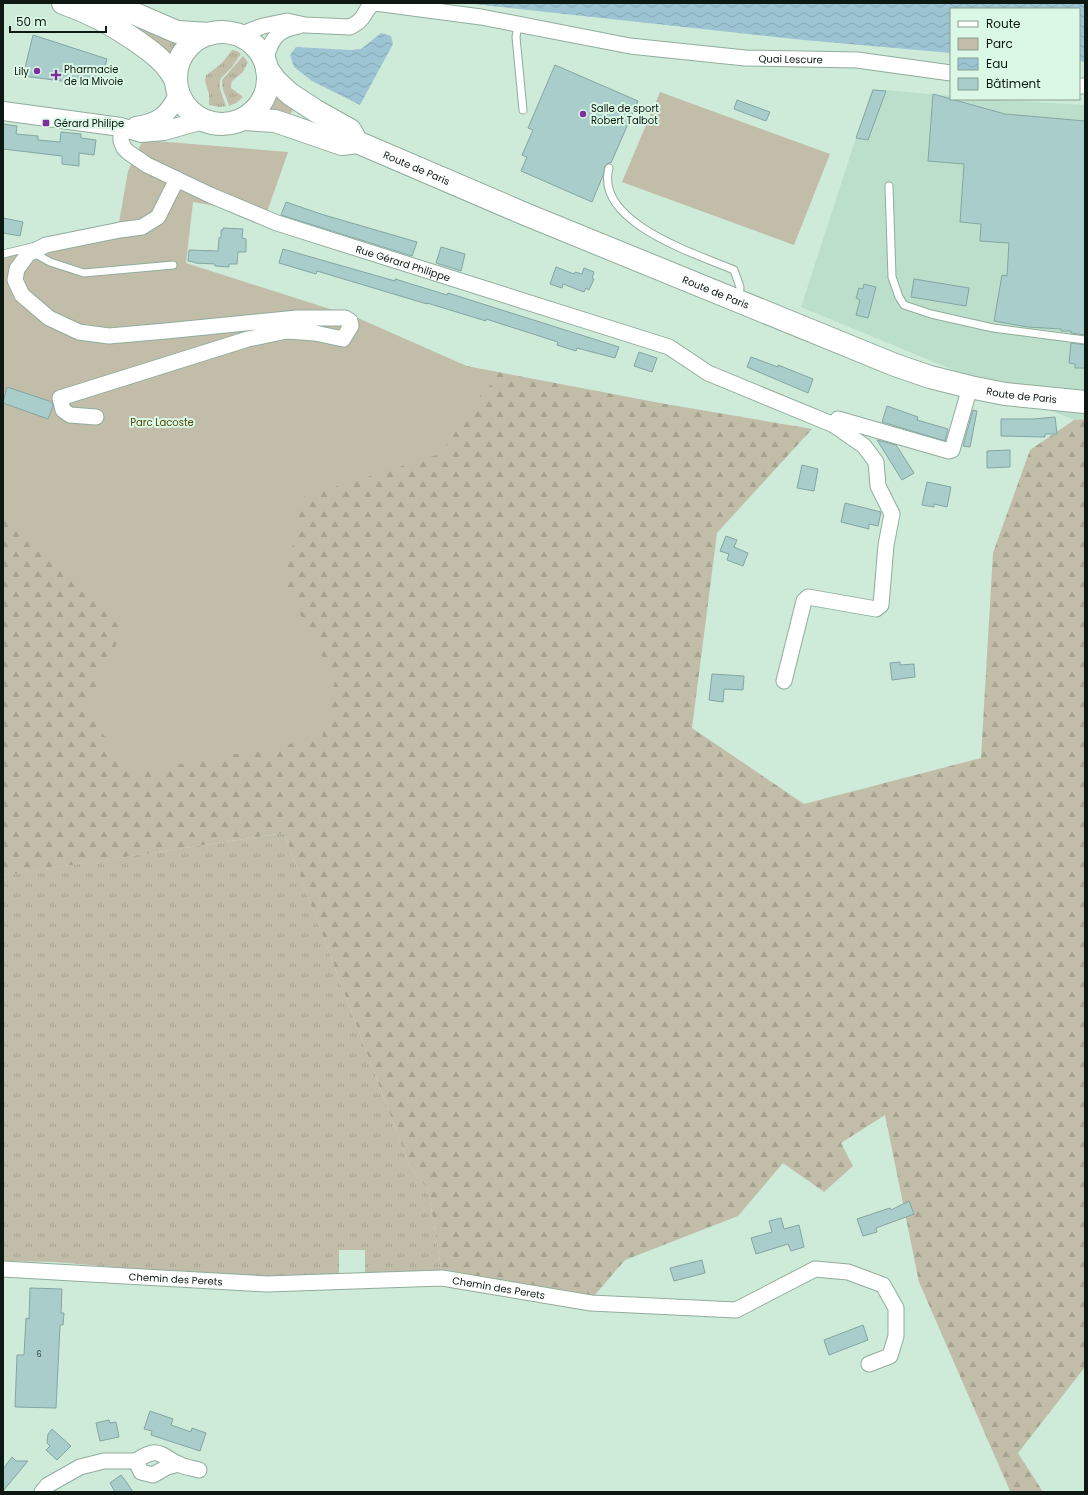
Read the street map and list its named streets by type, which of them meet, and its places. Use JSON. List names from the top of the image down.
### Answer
{
  "streets": {
    "main road": ["Route de Paris"],
    "street": ["Quai Lescure", "Rue Gérard Philippe", "Chemin des Perets"]
  },
  "parks": ["Parc Lacoste"],
  "places": {
    "other": ["Lily", "Salle de sport Robert Talbot"],
    "health": ["Pharmacie de la Mivoie"],
    "transit": ["Gérard Philipe"]
  },
  "house_numbers": ["6"],
  "legend": [
    "Route",
    "Parc",
    "Eau",
    "Bâtiment"
  ],
  "scale_bar": "50 m"
}
